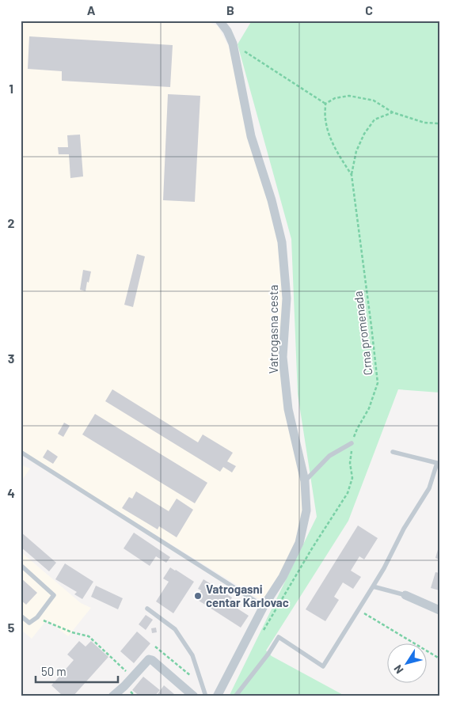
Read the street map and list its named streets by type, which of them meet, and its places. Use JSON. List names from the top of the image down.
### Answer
{
  "streets": {
    "street": ["Vatrogasna cesta"],
    "path": ["Crna promenada"]
  },
  "places": ["Vatrogasni centar Karlovac"],
  "scale_bar": "50 m",
  "north": "bottom left",
  "grid": {
    "columns": ["A", "B", "C"],
    "rows": [
      "1",
      "2",
      "3",
      "4",
      "5"
    ]
  }
}
